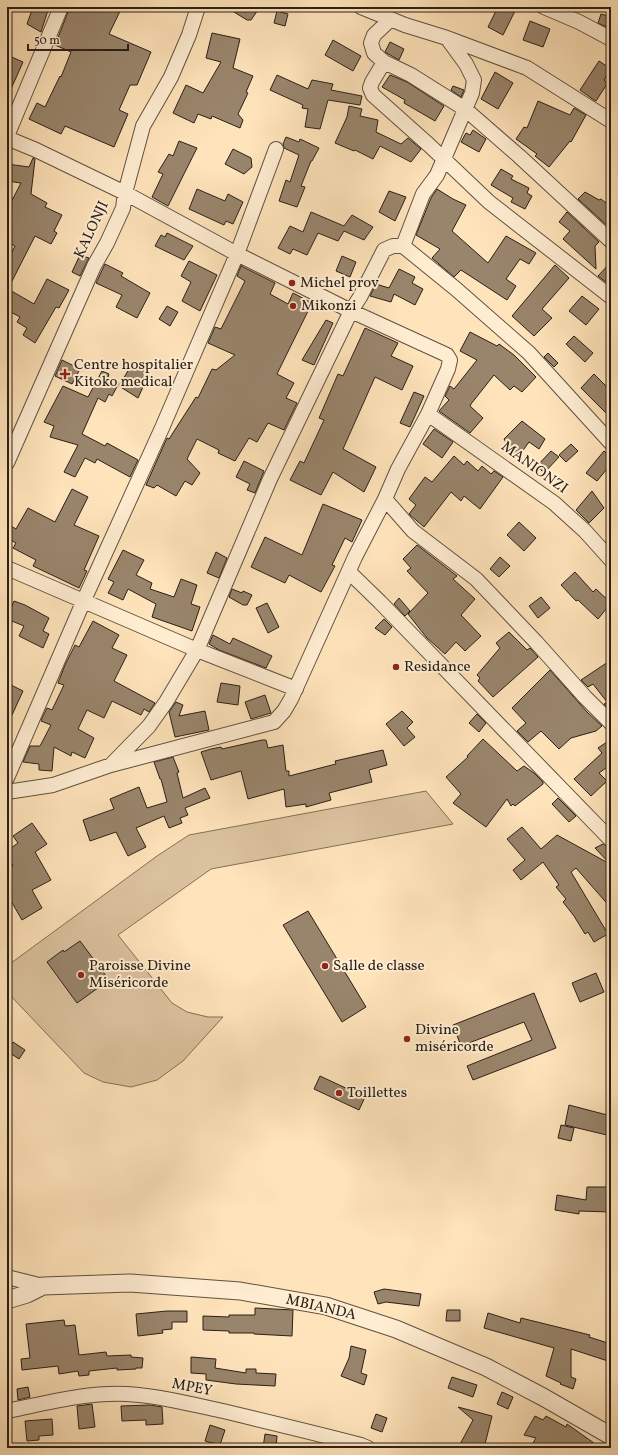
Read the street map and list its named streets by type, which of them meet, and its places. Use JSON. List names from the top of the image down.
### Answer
{
  "streets": {
    "street": [
      "KALONJI",
      "MANIONZI",
      "MBIANDA",
      "MPEY"
    ]
  },
  "places": {
    "other": [
      "Michel prov",
      "Mikonzi",
      "Residance",
      "Salle de classe",
      "Paroisse Divine Miséricorde",
      "Divine miséricorde",
      "Toillettes"
    ],
    "health": ["Centre hospitalier Kitoko medical"]
  },
  "scale_bar": "50 m"
}
